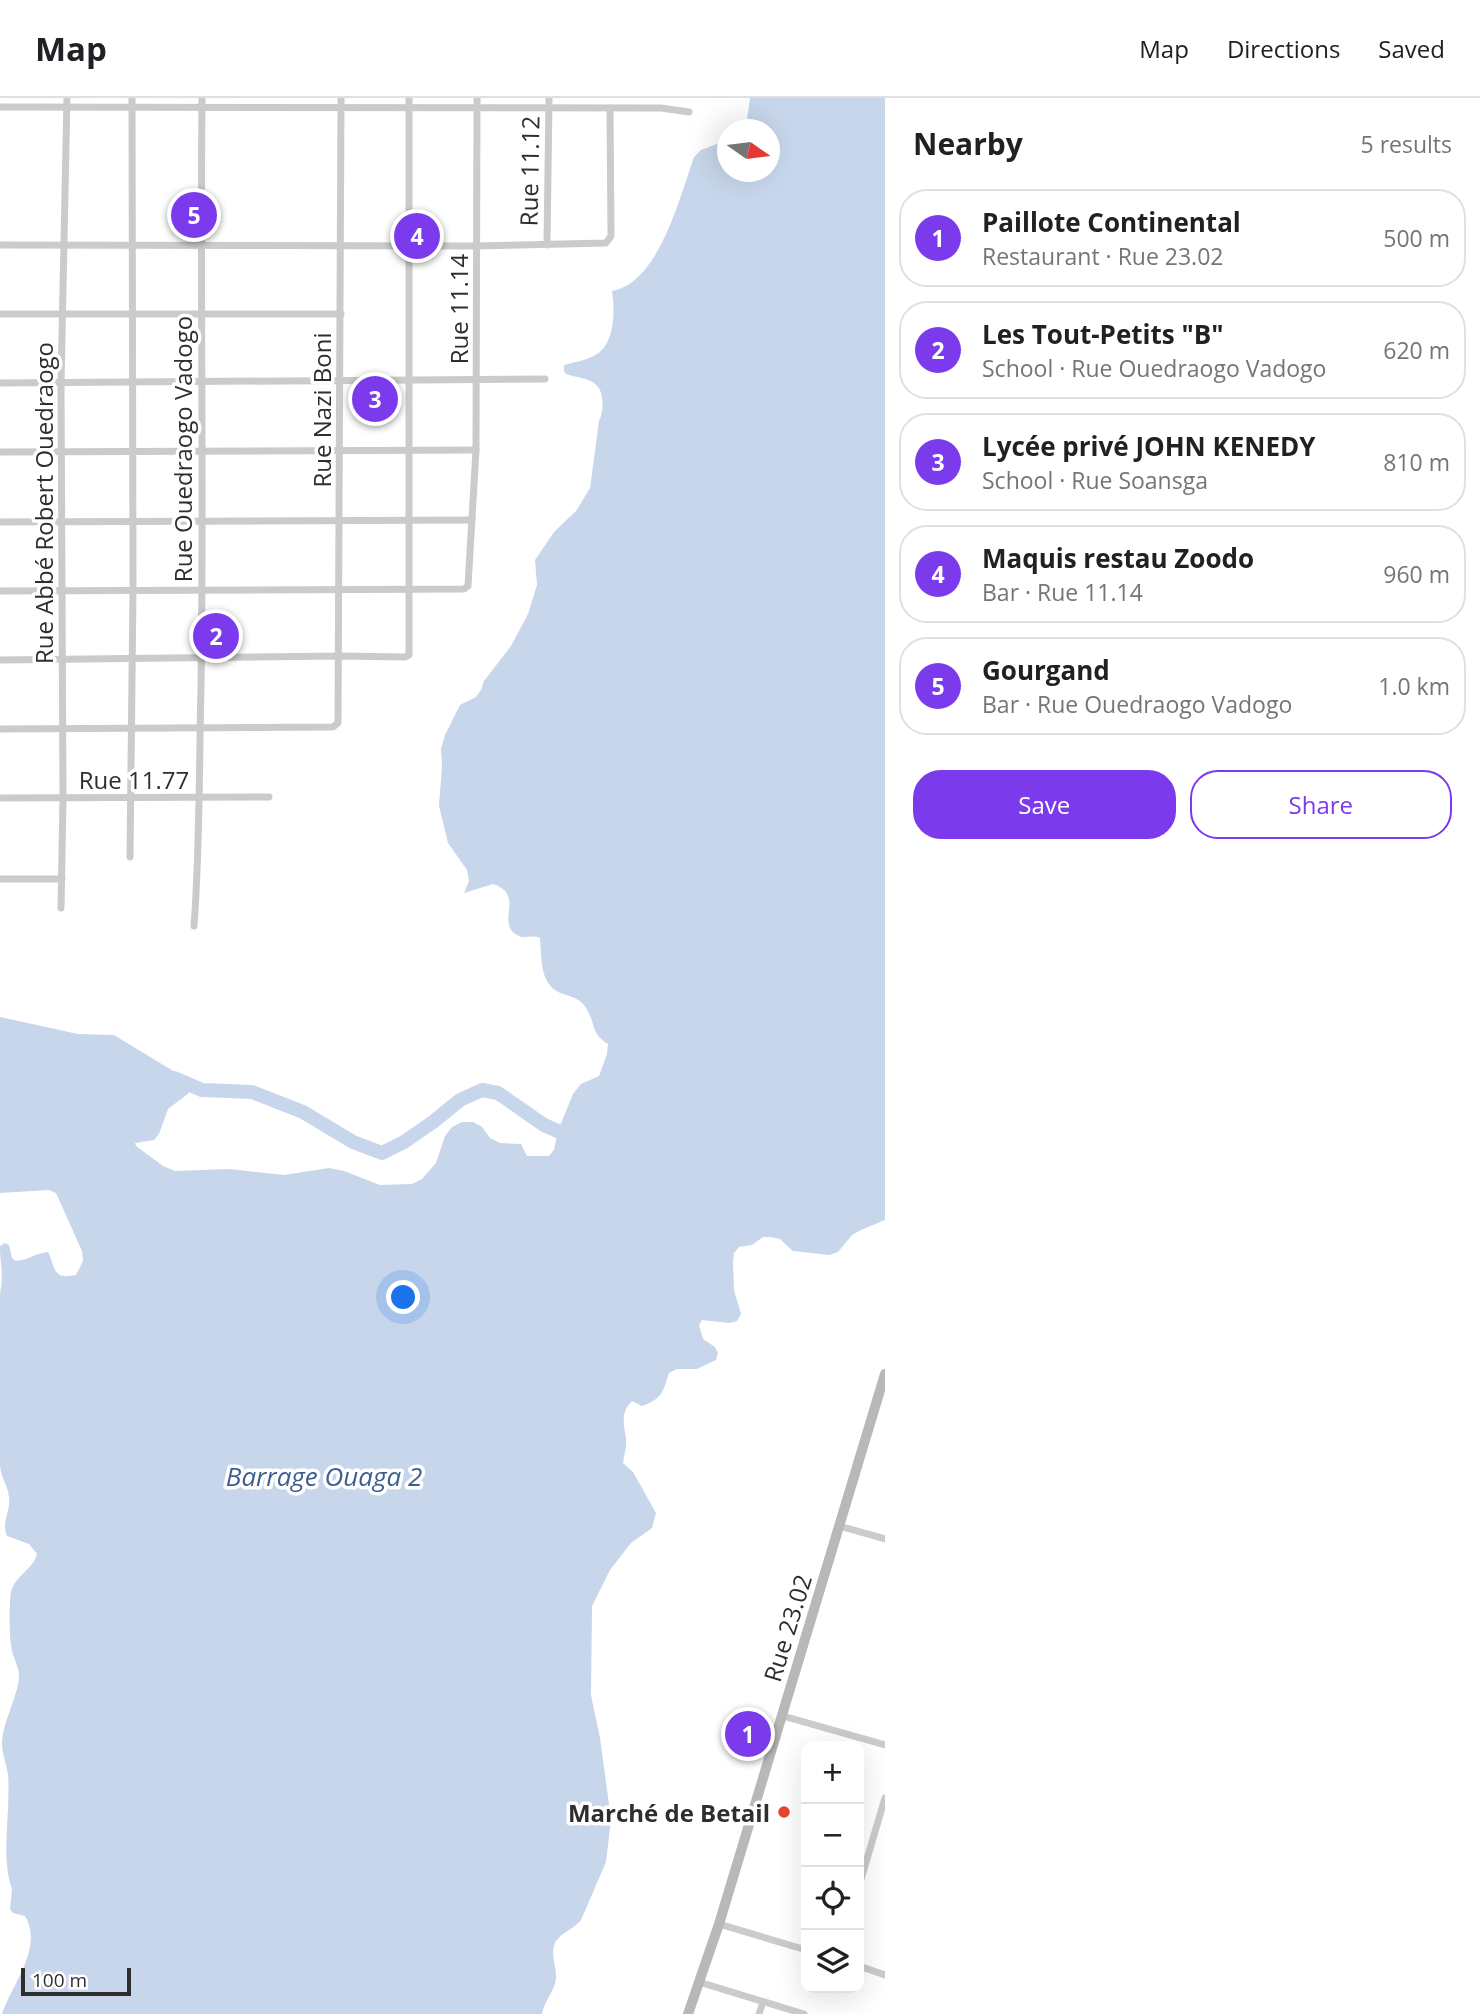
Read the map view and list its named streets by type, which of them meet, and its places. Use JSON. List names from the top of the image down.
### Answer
{
  "streets": {
    "street": [
      "Rue 11.12",
      "Rue 11.14",
      "Rue Nazi Boni",
      "Rue Ouedraogo Vadogo",
      "Rue Abbé Robert Ouedraogo",
      "Rue 11.77",
      "Rue 23.02"
    ]
  },
  "crossings": [
    ["Rue Nazi Boni", "Rue Ouedraogo Vadogo"],
    ["Rue Ouedraogo Vadogo", "Rue 11.77"],
    ["Rue Abbé Robert Ouedraogo", "Rue 11.77"]
  ],
  "water": ["Barrage Ouaga 2"],
  "places": ["Marché de Betail"],
  "scale_bar": "100 m",
  "north": "right",
  "page": {
    "header": "Map",
    "nav": ["Map", "Directions", "Saved"],
    "heading": ["Nearby", "5 results"],
    "pins": [
      "5",
      "4",
      "3",
      "2",
      "1"
    ],
    "list": [
      {
        "mark": "1",
        "name": "Paillote Continental",
        "note": "Restaurant · Rue 23.02",
        "value": "500 m"
      },
      {
        "mark": "2",
        "name": "Les Tout-Petits \"B\"",
        "note": "School · Rue Ouedraogo Vadogo",
        "value": "620 m"
      },
      {
        "mark": "3",
        "name": "Lycée privé JOHN KENEDY",
        "note": "School · Rue Soansga",
        "value": "810 m"
      },
      {
        "mark": "4",
        "name": "Maquis restau Zoodo",
        "note": "Bar · Rue 11.14",
        "value": "960 m"
      },
      {
        "mark": "5",
        "name": "Gourgand",
        "note": "Bar · Rue Ouedraogo Vadogo",
        "value": "1.0 km"
      }
    ],
    "buttons": ["Save", "Share"],
    "map_buttons": ["+", "−"],
    "scale": "100 m"
  }
}
